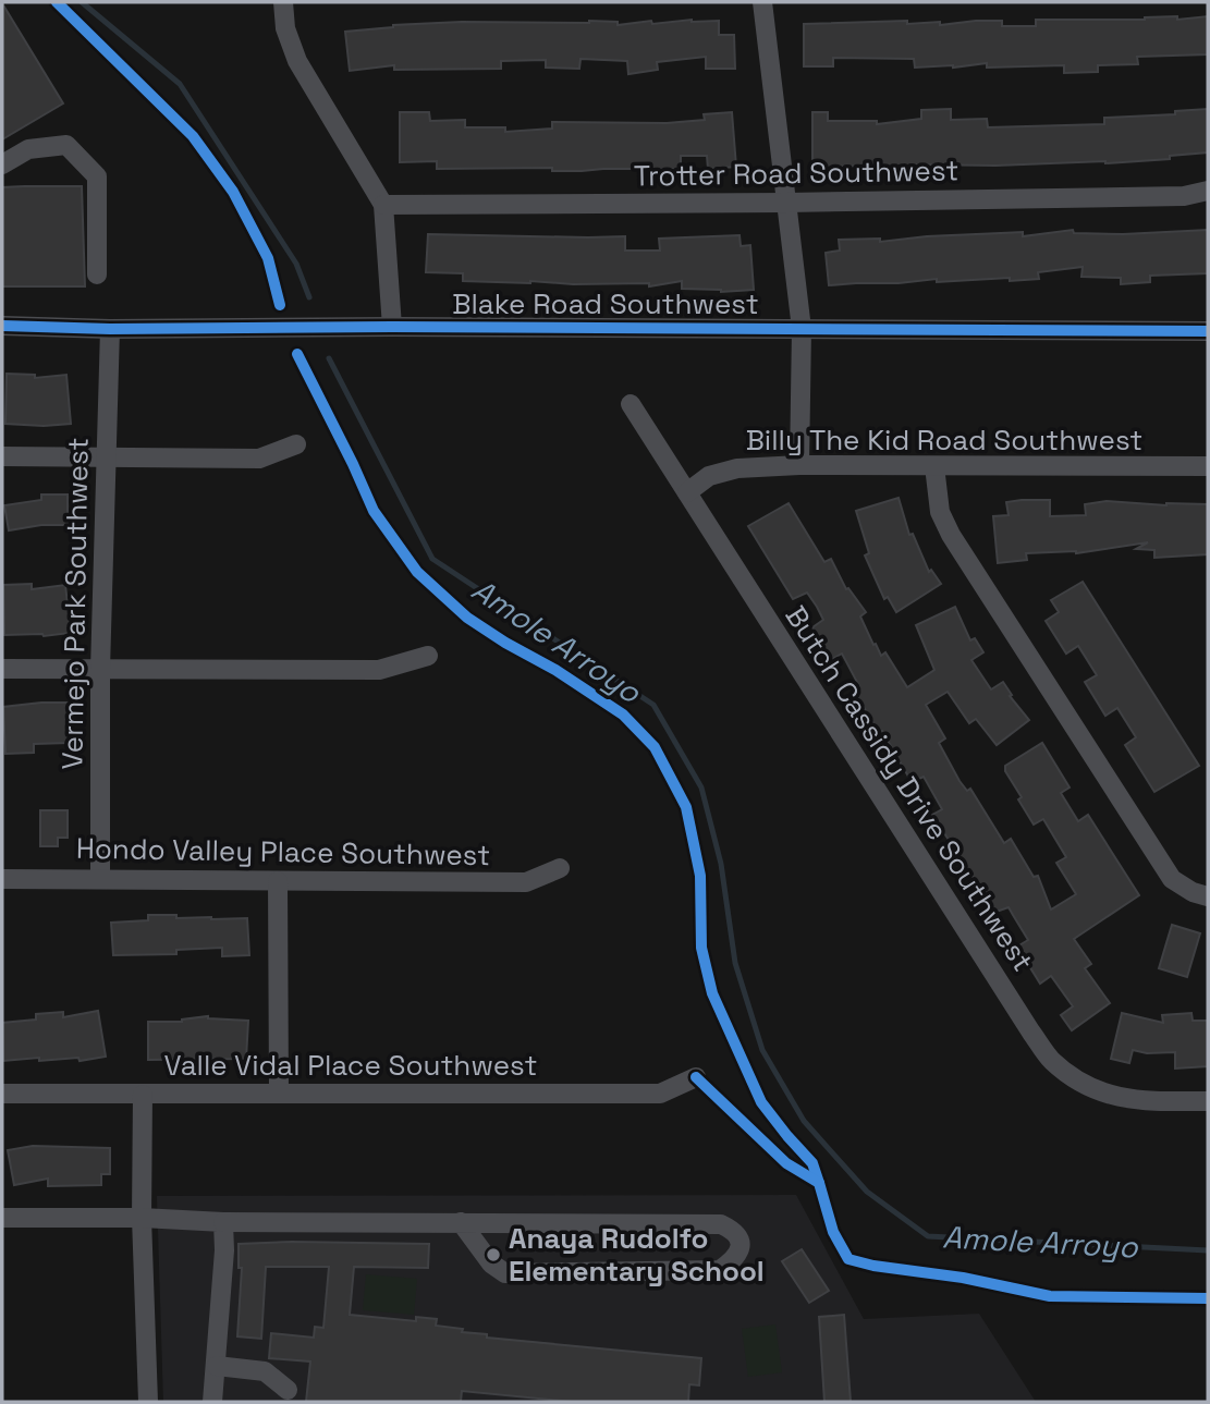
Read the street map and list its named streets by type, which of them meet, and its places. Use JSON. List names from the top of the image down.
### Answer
{
  "streets": {
    "street": [
      "Trotter Road Southwest",
      "Blake Road Southwest",
      "Billy The Kid Road Southwest",
      "Vermejo Park Southwest",
      "Butch Cassidy Drive Southwest",
      "Hondo Valley Place Southwest",
      "Valle Vidal Place Southwest"
    ]
  },
  "crossings": [
    ["Blake Road Southwest", "Vermejo Park Southwest"],
    ["Billy The Kid Road Southwest", "Butch Cassidy Drive Southwest"],
    ["Vermejo Park Southwest", "Hondo Valley Place Southwest"]
  ],
  "water": ["Amole Arroyo"],
  "places": ["Anaya Rudolfo Elementary School"]
}
